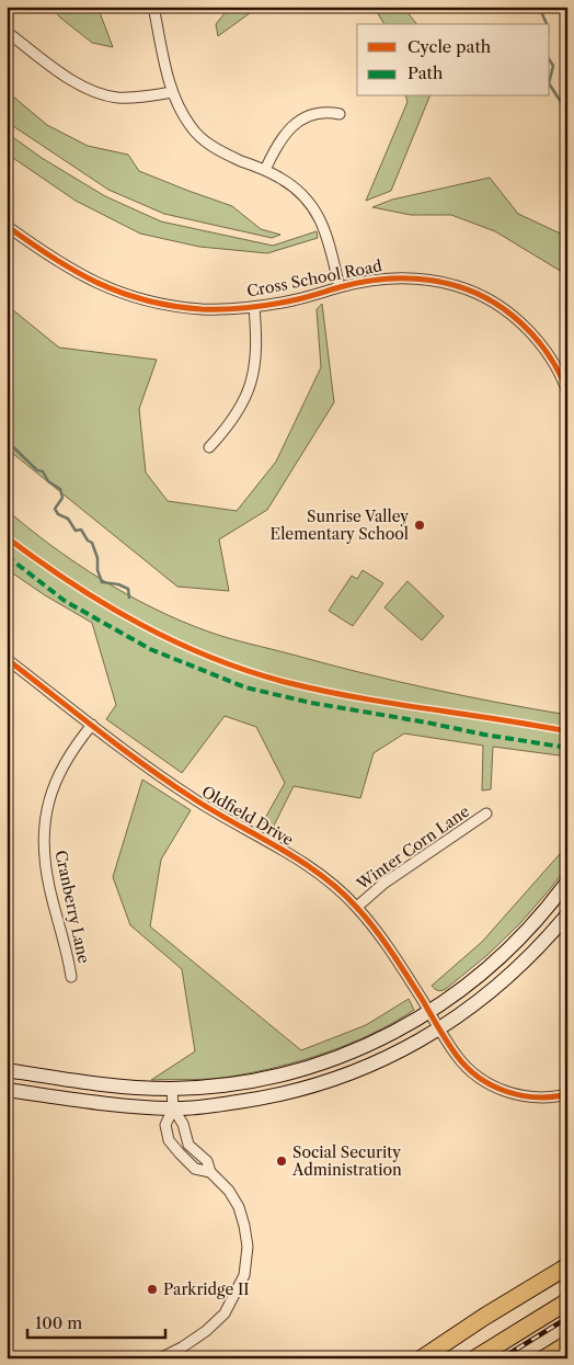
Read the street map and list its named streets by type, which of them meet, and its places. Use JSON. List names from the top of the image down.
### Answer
{
  "streets": {
    "street": [
      "Cross School Road",
      "Oldfield Drive",
      "Winter Corn Lane",
      "Cranberry Lane"
    ]
  },
  "crossings": [
    ["Oldfield Drive", "Winter Corn Lane"],
    ["Oldfield Drive", "Cranberry Lane"]
  ],
  "places": ["Sunrise Valley Elementary School", "Social Security Administration", "Parkridge II"],
  "legend": ["Cycle path", "Path"],
  "scale_bar": "100 m"
}
